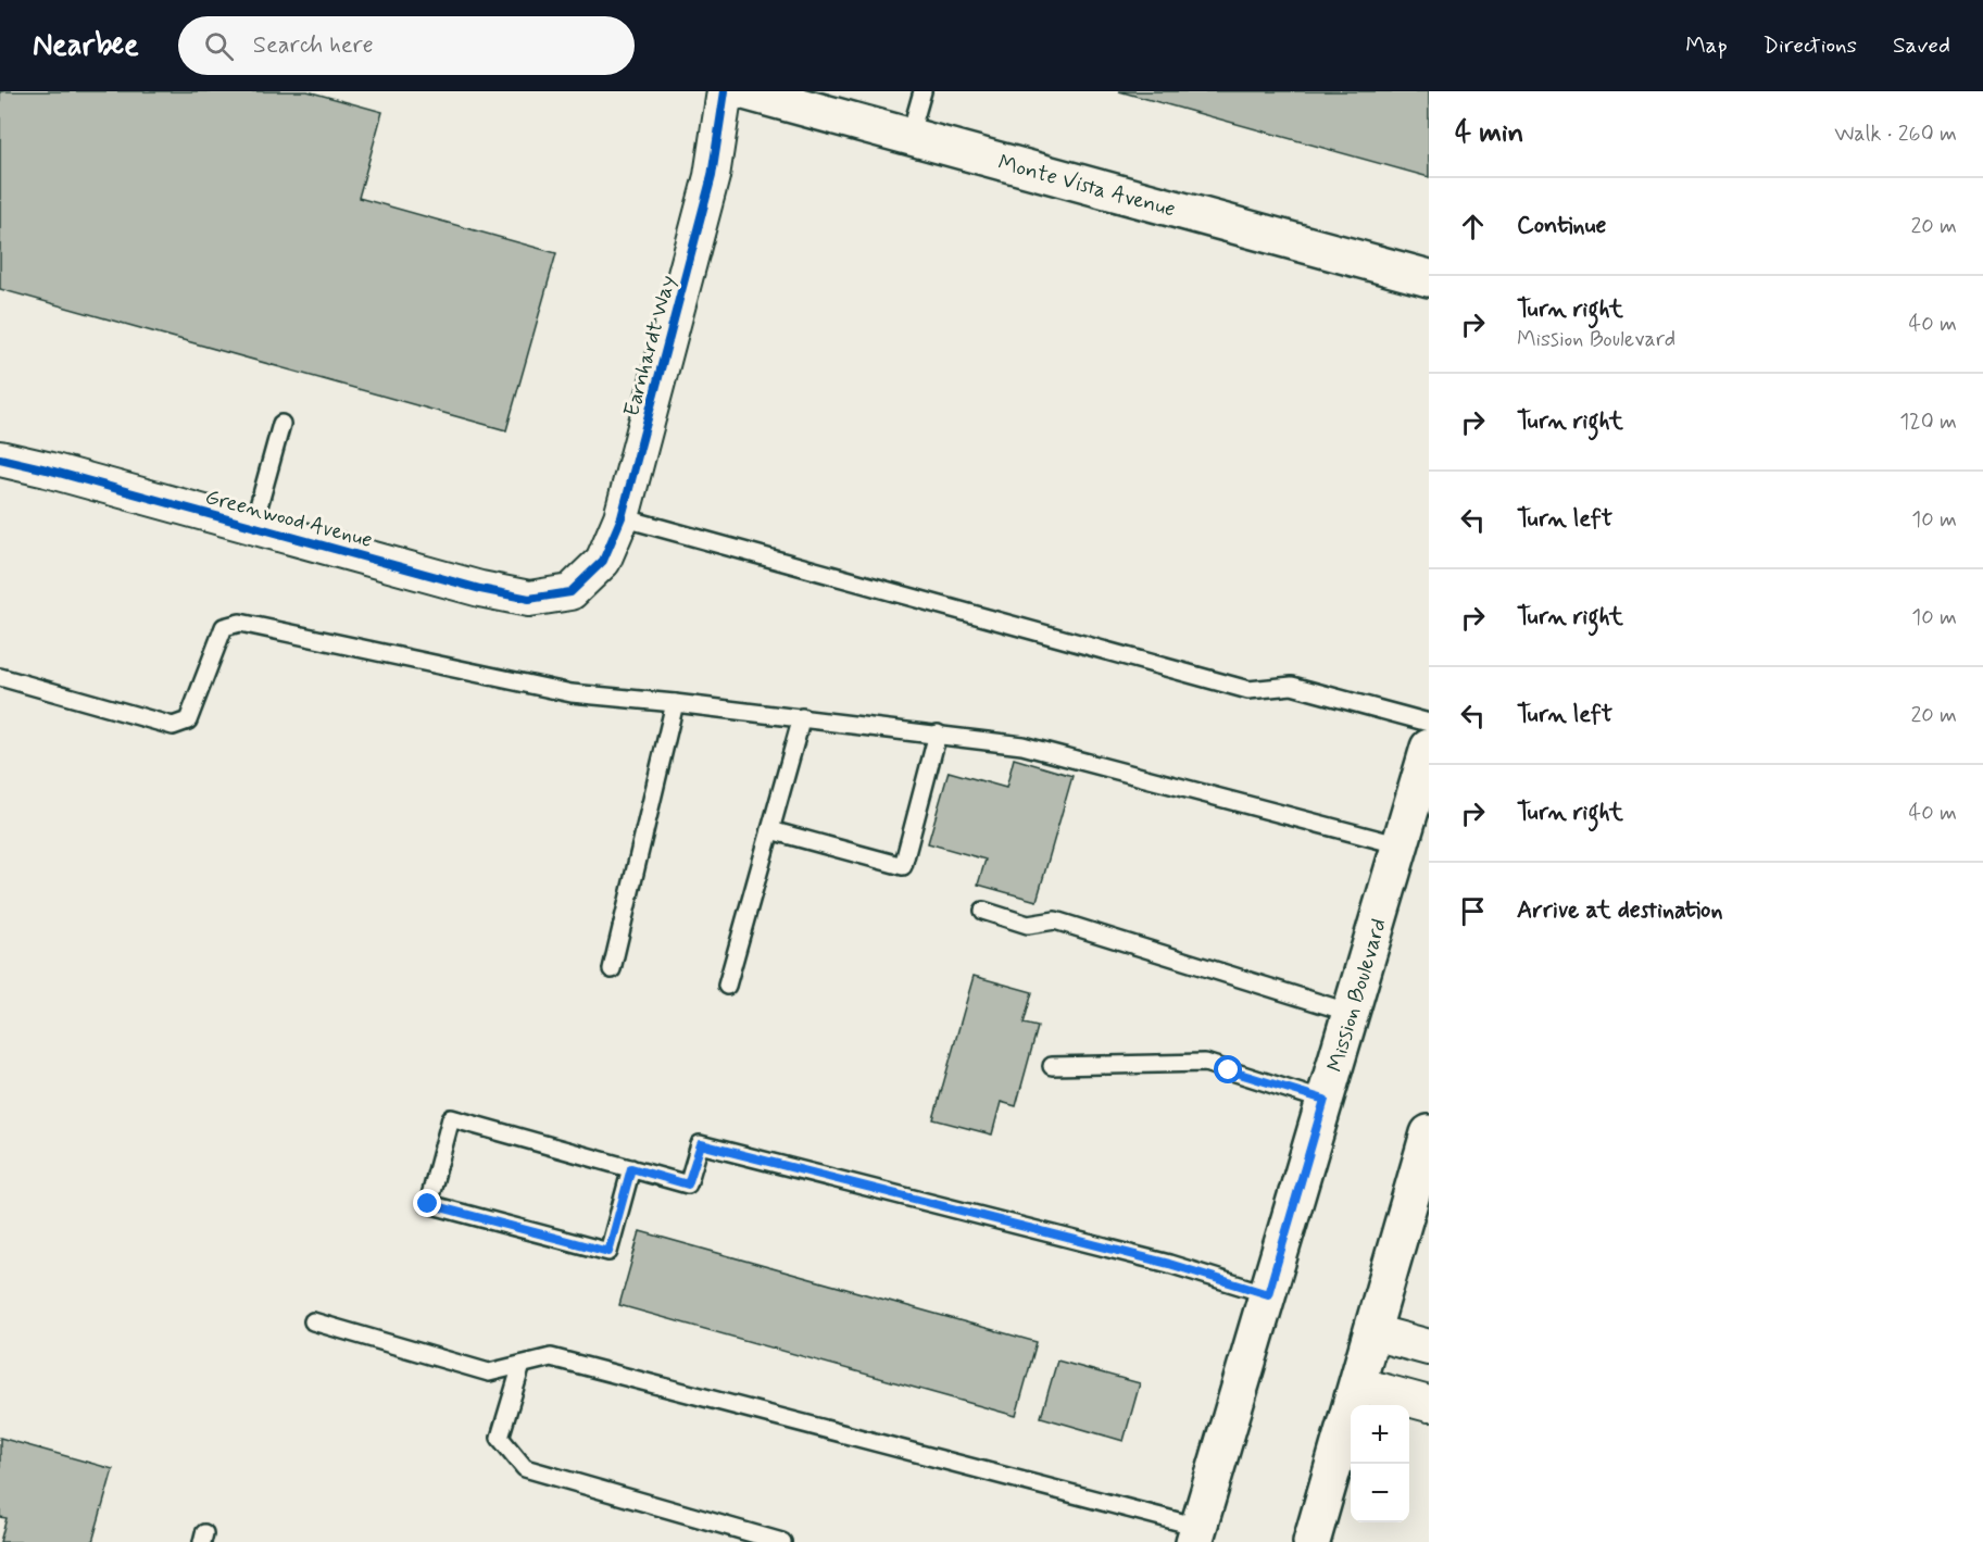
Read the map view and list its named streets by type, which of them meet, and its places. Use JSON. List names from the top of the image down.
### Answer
{
  "streets": {
    "main road": ["Monte Vista Avenue", "Mission Boulevard"],
    "street": ["Earnhardt Way", "Greenwood Avenue"]
  },
  "crossings": [
    ["Earnhardt Way", "Greenwood Avenue"]
  ],
  "page": {
    "header": "Nearbee",
    "search": "Search here",
    "nav": ["Map", "Directions", "Saved"],
    "heading": ["4 min", "Walk · 260 m"],
    "list": [
      ["Continue", "20 m"],
      ["Turn right", "Mission Boulevard", "40 m"],
      ["Turn right", "120 m"],
      ["Turn left", "10 m"],
      ["Turn right", "10 m"],
      ["Turn left", "20 m"],
      ["Turn right", "40 m"],
      "Arrive at destination"
    ],
    "map_buttons": ["+", "−"]
  }
}
